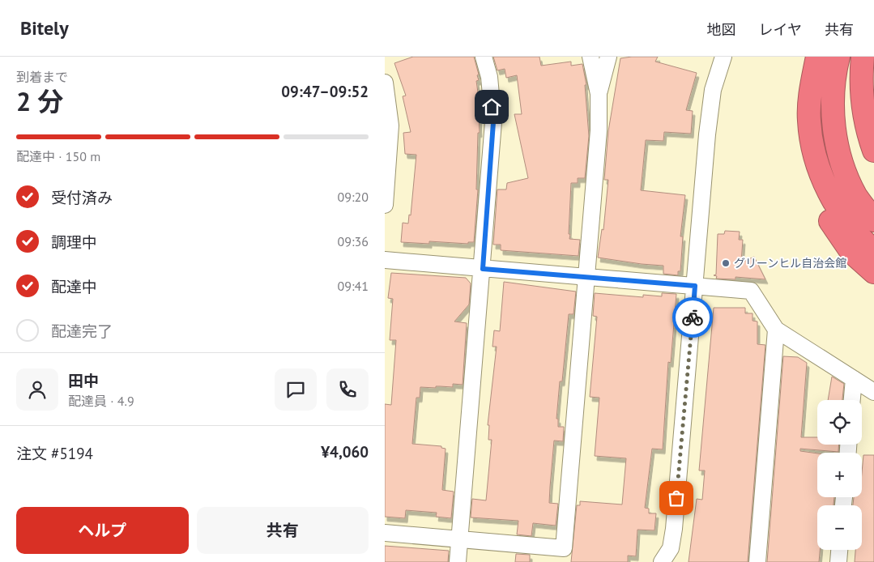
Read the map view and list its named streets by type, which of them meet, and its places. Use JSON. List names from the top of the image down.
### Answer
{
  "places": ["グリーンヒル自治会館"],
  "page": {
    "header": "Bitely",
    "nav": ["地図", "レイヤ", "共有"],
    "heading": ["2 分", "到着まで", "09:47–09:52"],
    "panel": [
      "田中",
      "配達員 · 4.9",
      "注文 #5194",
      "¥4,060"
    ],
    "bar": "配達中 · 150 m",
    "list": [
      ["受付済み", "09:20"],
      ["調理中", "09:36"],
      ["配達中", "09:41"],
      "配達完了"
    ],
    "map_buttons": ["+", "−"],
    "buttons": ["ヘルプ", "共有"]
  }
}
